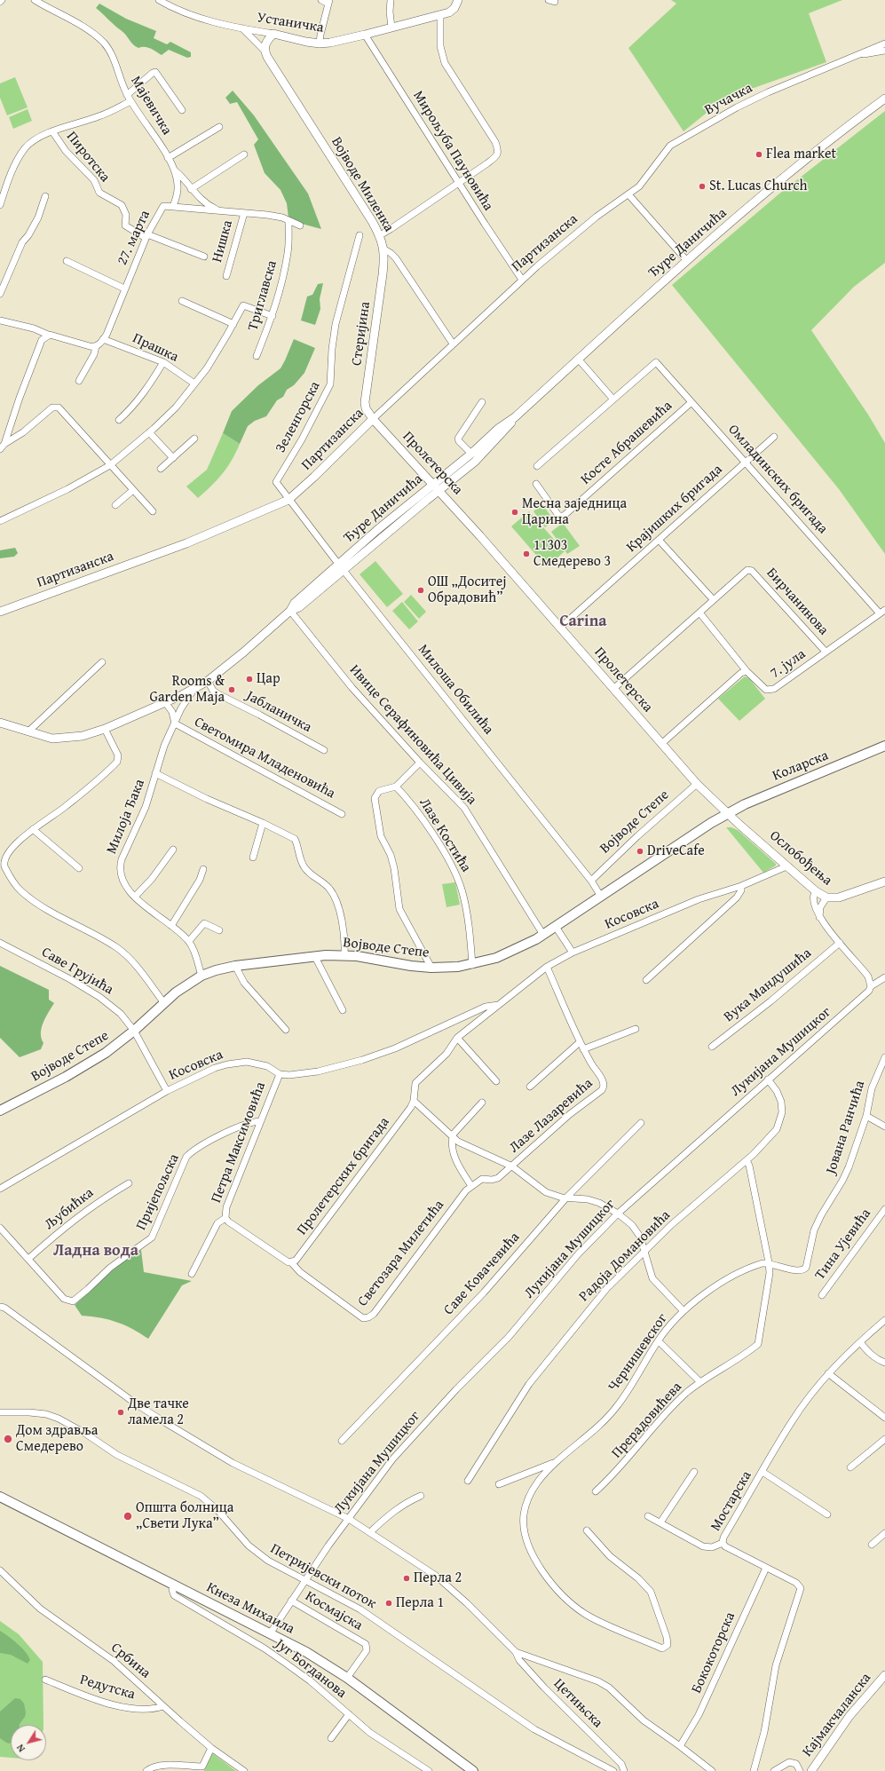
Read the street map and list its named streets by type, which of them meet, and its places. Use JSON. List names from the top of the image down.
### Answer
{
  "streets": {
    "main road": ["Коларска", "Војводе Степе", "Кнеза Михаила"],
    "street": [
      "Устаничка",
      "Вучачка",
      "Мајевичка",
      "Мирољуба Пауновића",
      "Пиротска",
      "Војводе Миленка",
      "27. марта",
      "Нишка",
      "Партизанска",
      "Ђуре Даничића",
      "Триглавска",
      "Стеријина",
      "Прашка",
      "Зеленгорска",
      "Косте Абрашевића",
      "Пролетерска",
      "Омладинских бригада",
      "Крајишких бригада",
      "Бирчанинова",
      "7. јула",
      "Милоша Обилића",
      "Јабланичка",
      "Ивице Серафиновића Цивија",
      "Светомира Младеновића",
      "Милоја Ђака",
      "Лазе Костића",
      "Ослобођења",
      "Косовска",
      "Саве Грујића",
      "Вука Мандушића",
      "Лукијана Мушицког",
      "Лазе Лазаревића",
      "Јована Ранчића",
      "Петра Максимовића",
      "Пролетерских бригада",
      "Пријепољска",
      "Љубићка",
      "Тина Ујевића",
      "Светозара Милетића",
      "Радоја Домановића",
      "Саве Ковачевића",
      "Чернишевског",
      "Прерадовићева",
      "Мостарска",
      "Петријевски поток",
      "Космајска",
      "Бококоторска",
      "Србина",
      "Југ Богданова",
      "Редутска",
      "Цетињска",
      "Кајмакчаланска"
    ]
  },
  "crossings": [
    ["Устаничка", "Мирољуба Пауновића"],
    ["Вучачка", "Партизанска"],
    ["Мирољуба Пауновића", "Партизанска"],
    ["Пиротска", "27. марта"],
    ["Војводе Миленка", "Партизанска"],
    ["Војводе Миленка", "Стеријина"],
    ["27. марта", "Нишка"],
    ["27. марта", "Триглавска"],
    ["27. марта", "Прашка"],
    ["Партизанска", "Стеријина"],
    ["Партизанска", "Зеленгорска"],
    ["Партизанска", "Пролетерска"],
    ["Партизанска", "Милоша Обилића"],
    ["Ђуре Даничића", "Пролетерска"],
    ["Ђуре Даничића", "Милоша Обилића"],
    ["Ђуре Даничића", "Јабланичка"],
    ["Ђуре Даничића", "Ивице Серафиновића Цивија"],
    ["Ђуре Даничића", "Милоја Ђака"],
    ["Стеријина", "Пролетерска"],
    ["Зеленгорска", "Милоша Обилића"],
    ["Косте Абрашевића", "Омладинских бригада"],
    ["Пролетерска", "Крајишких бригада"],
    ["Пролетерска", "7. јула"],
    ["Пролетерска", "Коларска"],
    ["Пролетерска", "Војводе Степе"],
    ["Пролетерска", "Ослобођења"],
    ["Омладинских бригада", "Крајишких бригада"],
    ["Омладинских бригада", "7. јула"],
    ["Бирчанинова", "7. јула"],
    ["Милоша Обилића", "Војводе Степе"],
    ["Ивице Серафиновића Цивија", "Војводе Степе"],
    ["Светомира Младеновића", "Милоја Ђака"],
    ["Коларска", "Војводе Степе"],
    ["Коларска", "Ослобођења"],
    ["Војводе Степе", "Лазе Костића"],
    ["Војводе Степе", "Ослобођења"],
    ["Војводе Степе", "Саве Грујића"],
    ["Ослобођења", "Косовска"],
    ["Косовска", "Петра Максимовића"],
    ["Лукијана Мушицког", "Радоја Домановића"],
    ["Лукијана Мушицког", "Петријевски поток"],
    ["Лукијана Мушицког", "Кнеза Михаила"],
    ["Лукијана Мушицког", "Космајска"],
    ["Лазе Лазаревића", "Светозара Милетића"],
    ["Јована Ранчића", "Чернишевског"],
    ["Јована Ранчића", "Прерадовићева"],
    ["Петра Максимовића", "Пријепољска"],
    ["Пролетерских бригада", "Светозара Милетића"],
    ["Пријепољска", "Љубићка"],
    ["Радоја Домановића", "Прерадовићева"],
    ["Чернишевског", "Прерадовићева"],
    ["Мостарска", "Бококоторска"],
    ["Кнеза Михаила", "Космајска"],
    ["Кнеза Михаила", "Југ Богданова"],
    ["Србина", "Редутска"]
  ],
  "districts": ["Carina", "Ладна вода"],
  "places": [
    "Flea market",
    "St. Lucas Church",
    "Месна заједница Царина",
    "11303 Смедерево 3",
    "ОШ „Доситеј Обрадовић”",
    "Цар",
    "Rooms & Garden Maja",
    "DriveCafe",
    "Две тачке ламела 2",
    "Дом здравља Смедерево",
    "Општа болница „Свети Лука”",
    "Перла 2",
    "Перла 1"
  ],
  "north": "bottom left"
}
